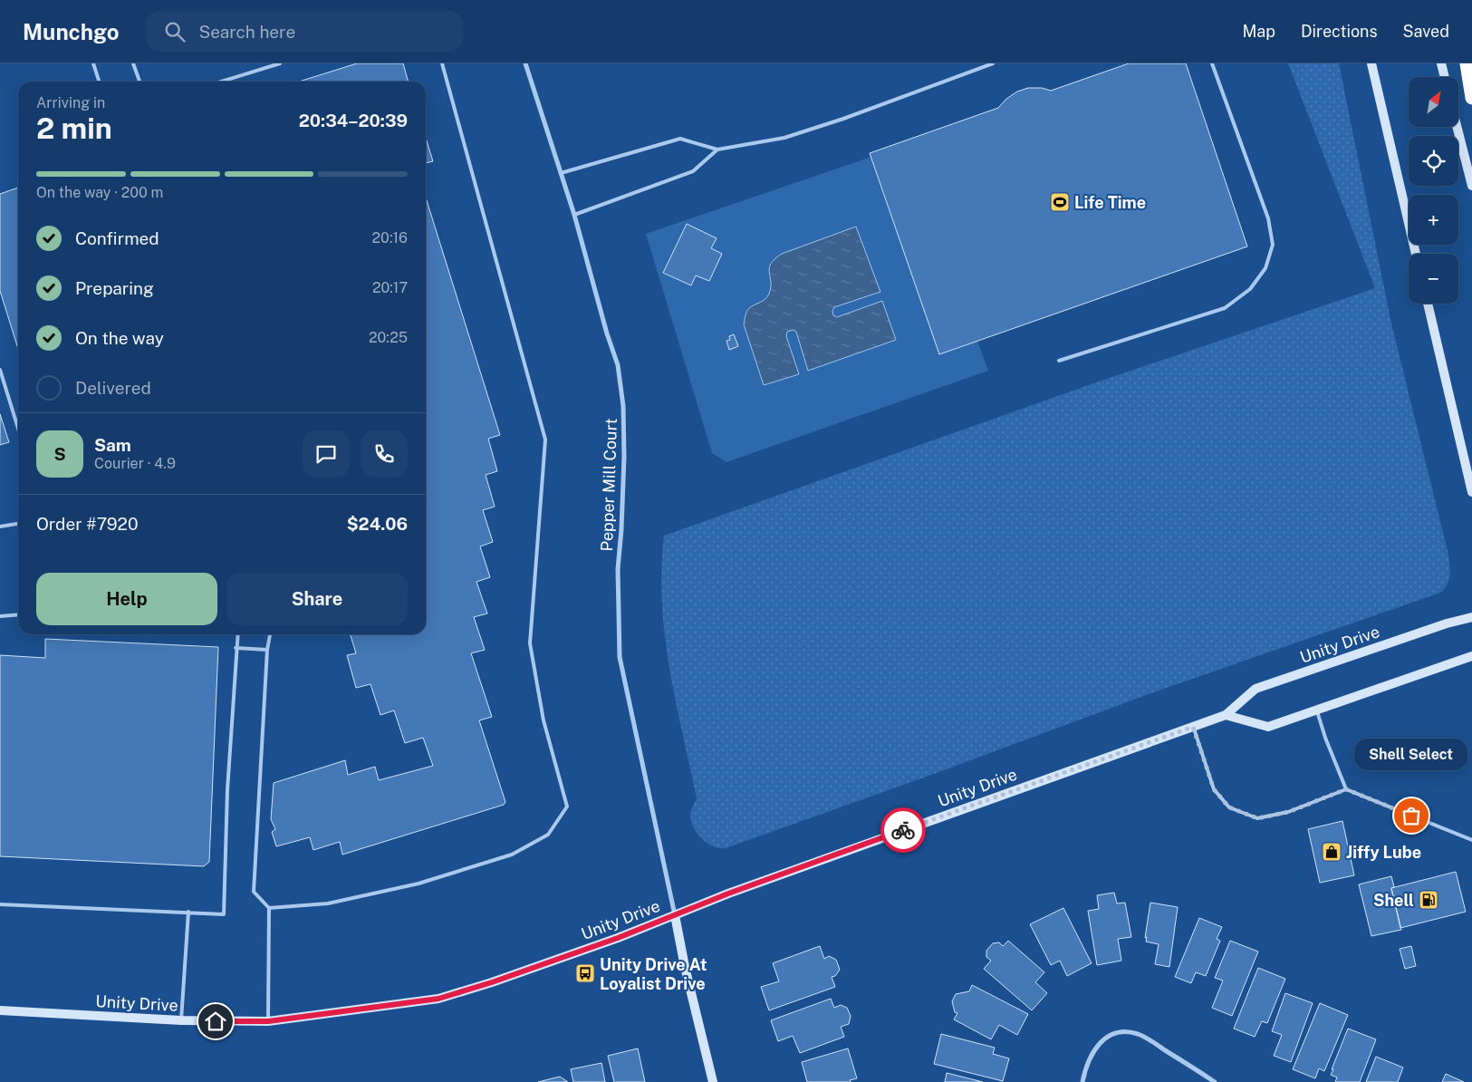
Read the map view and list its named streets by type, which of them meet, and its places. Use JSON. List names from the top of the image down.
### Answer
{
  "streets": {
    "street": ["Pepper Mill Court", "Unity Drive"]
  },
  "crossings": [
    ["Pepper Mill Court", "Unity Drive"]
  ],
  "places": {
    "sports": ["Life Time"],
    "other": ["Shell Select"],
    "shop": ["Jiffy Lube"],
    "fuel station": ["Shell"],
    "bus stop": ["Unity Drive At Loyalist Drive"]
  },
  "north": "top right",
  "page": {
    "header": "Munchgo",
    "search": "Search here",
    "nav": ["Map", "Directions", "Saved"],
    "map_buttons": ["+", "−"],
    "heading": ["2 min", "Arriving in", "20:34–20:39"],
    "panel": [
      "Sam",
      "Courier · 4.9",
      "Order #7920",
      "$24.06"
    ],
    "bar": "On the way · 200 m",
    "list": [
      ["Confirmed", "20:16"],
      ["Preparing", "20:17"],
      ["On the way", "20:25"],
      "Delivered"
    ],
    "round": "S",
    "buttons": ["Help", "Share"],
    "bubble": "Shell Select"
  }
}
